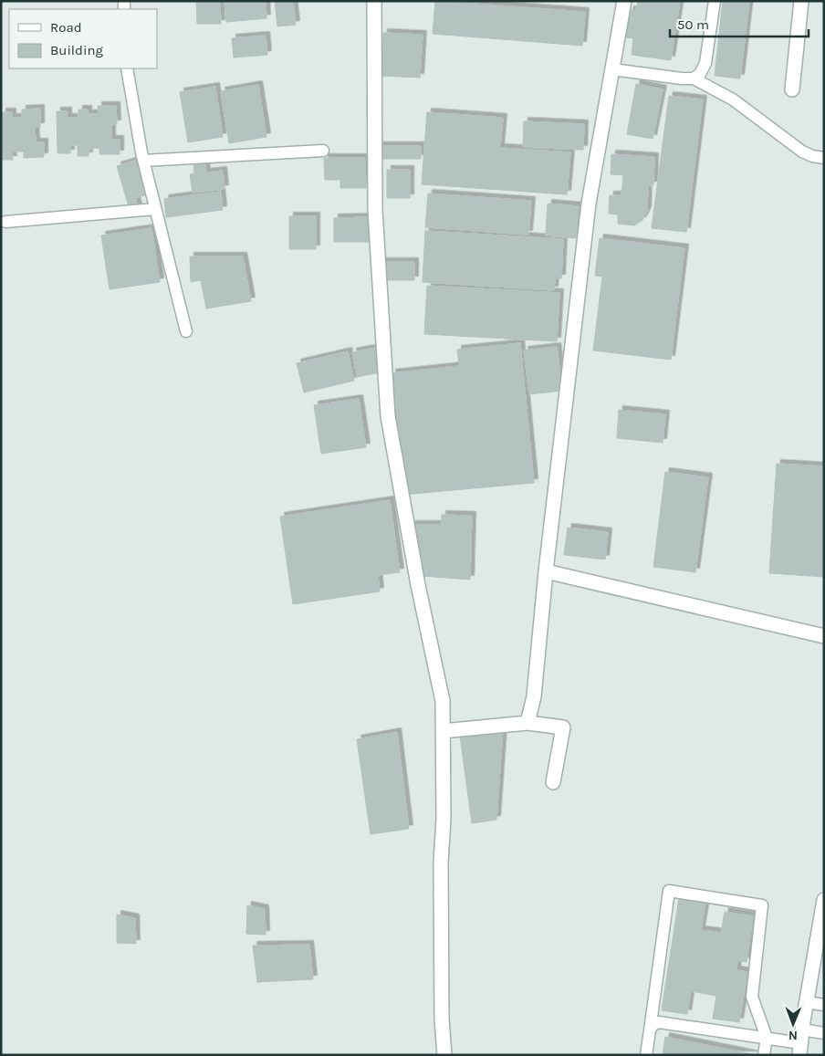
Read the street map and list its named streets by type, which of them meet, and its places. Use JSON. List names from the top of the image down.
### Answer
{
  "legend": ["Road", "Building"],
  "scale_bar": "50 m",
  "north": "bottom"
}
